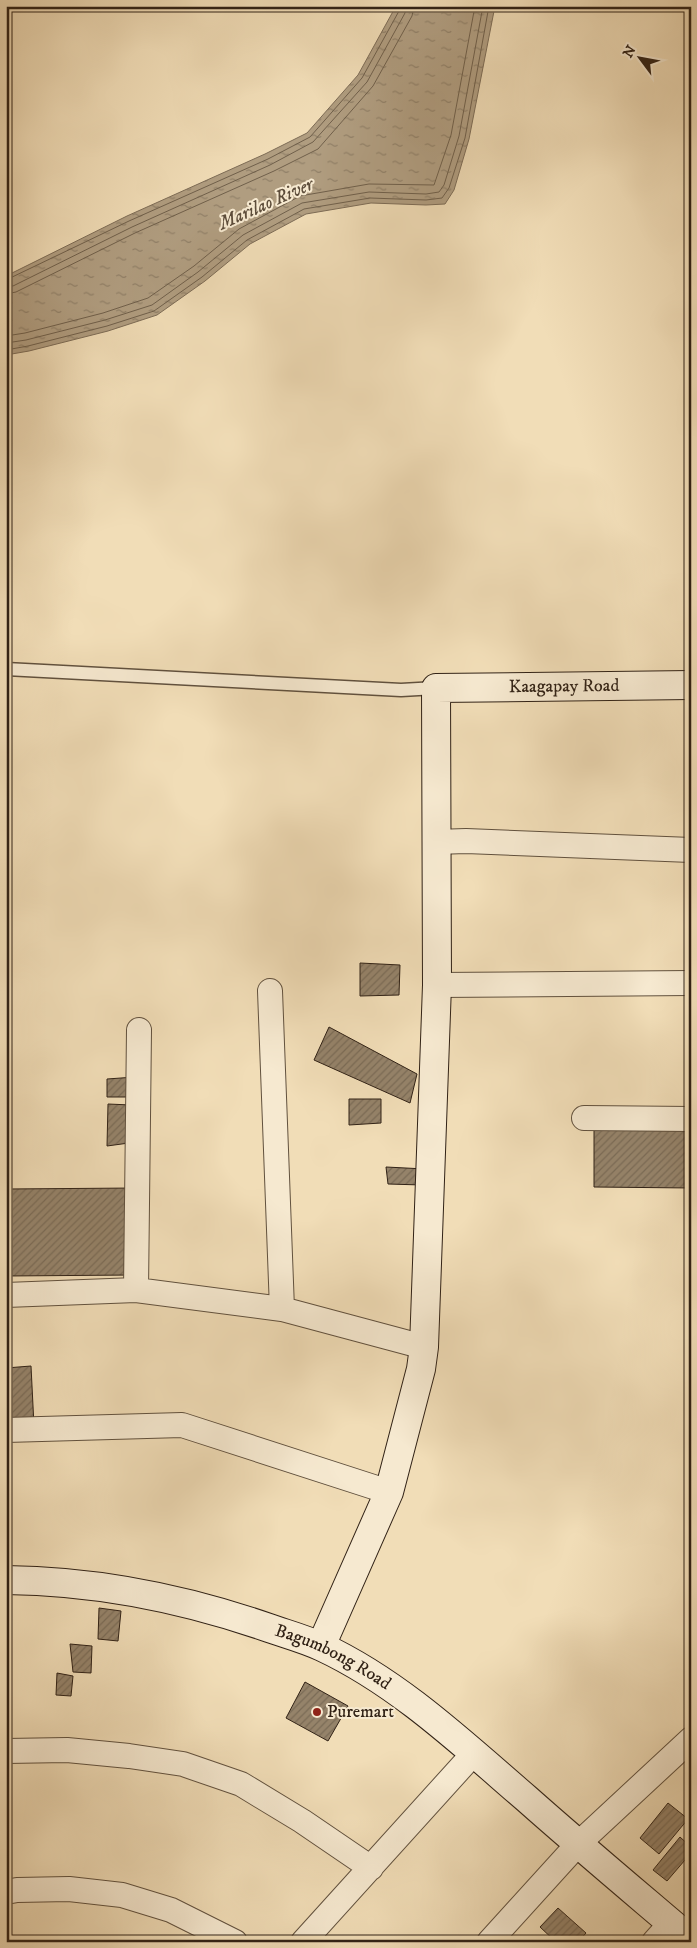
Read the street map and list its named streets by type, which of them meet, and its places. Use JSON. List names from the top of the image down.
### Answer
{
  "streets": {
    "street": ["Kaagapay Road", "Bagumbong Road"]
  },
  "water": ["Marilao River"],
  "places": ["Puremart"],
  "north": "top left"
}
